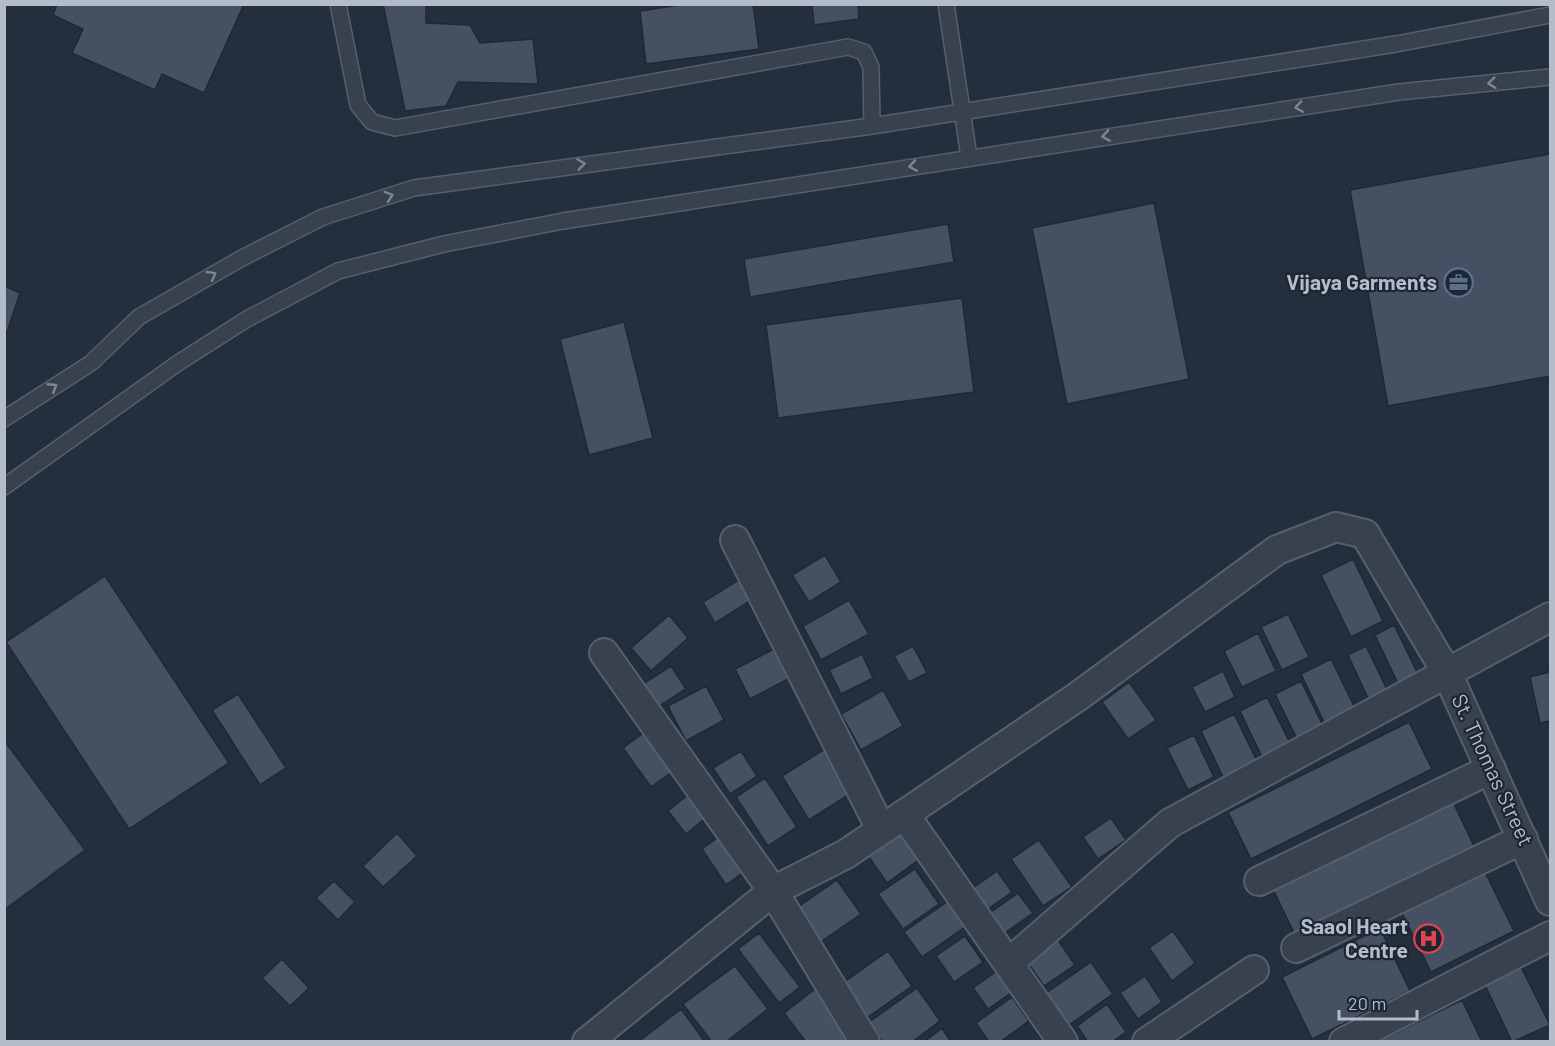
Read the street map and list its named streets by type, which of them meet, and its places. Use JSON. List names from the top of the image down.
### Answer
{
  "streets": {
    "street": ["St. Thomas Street"]
  },
  "places": {
    "office": ["Vijaya Garments"],
    "hospital": ["Saaol Heart Centre"]
  },
  "scale_bar": "20 m"
}
